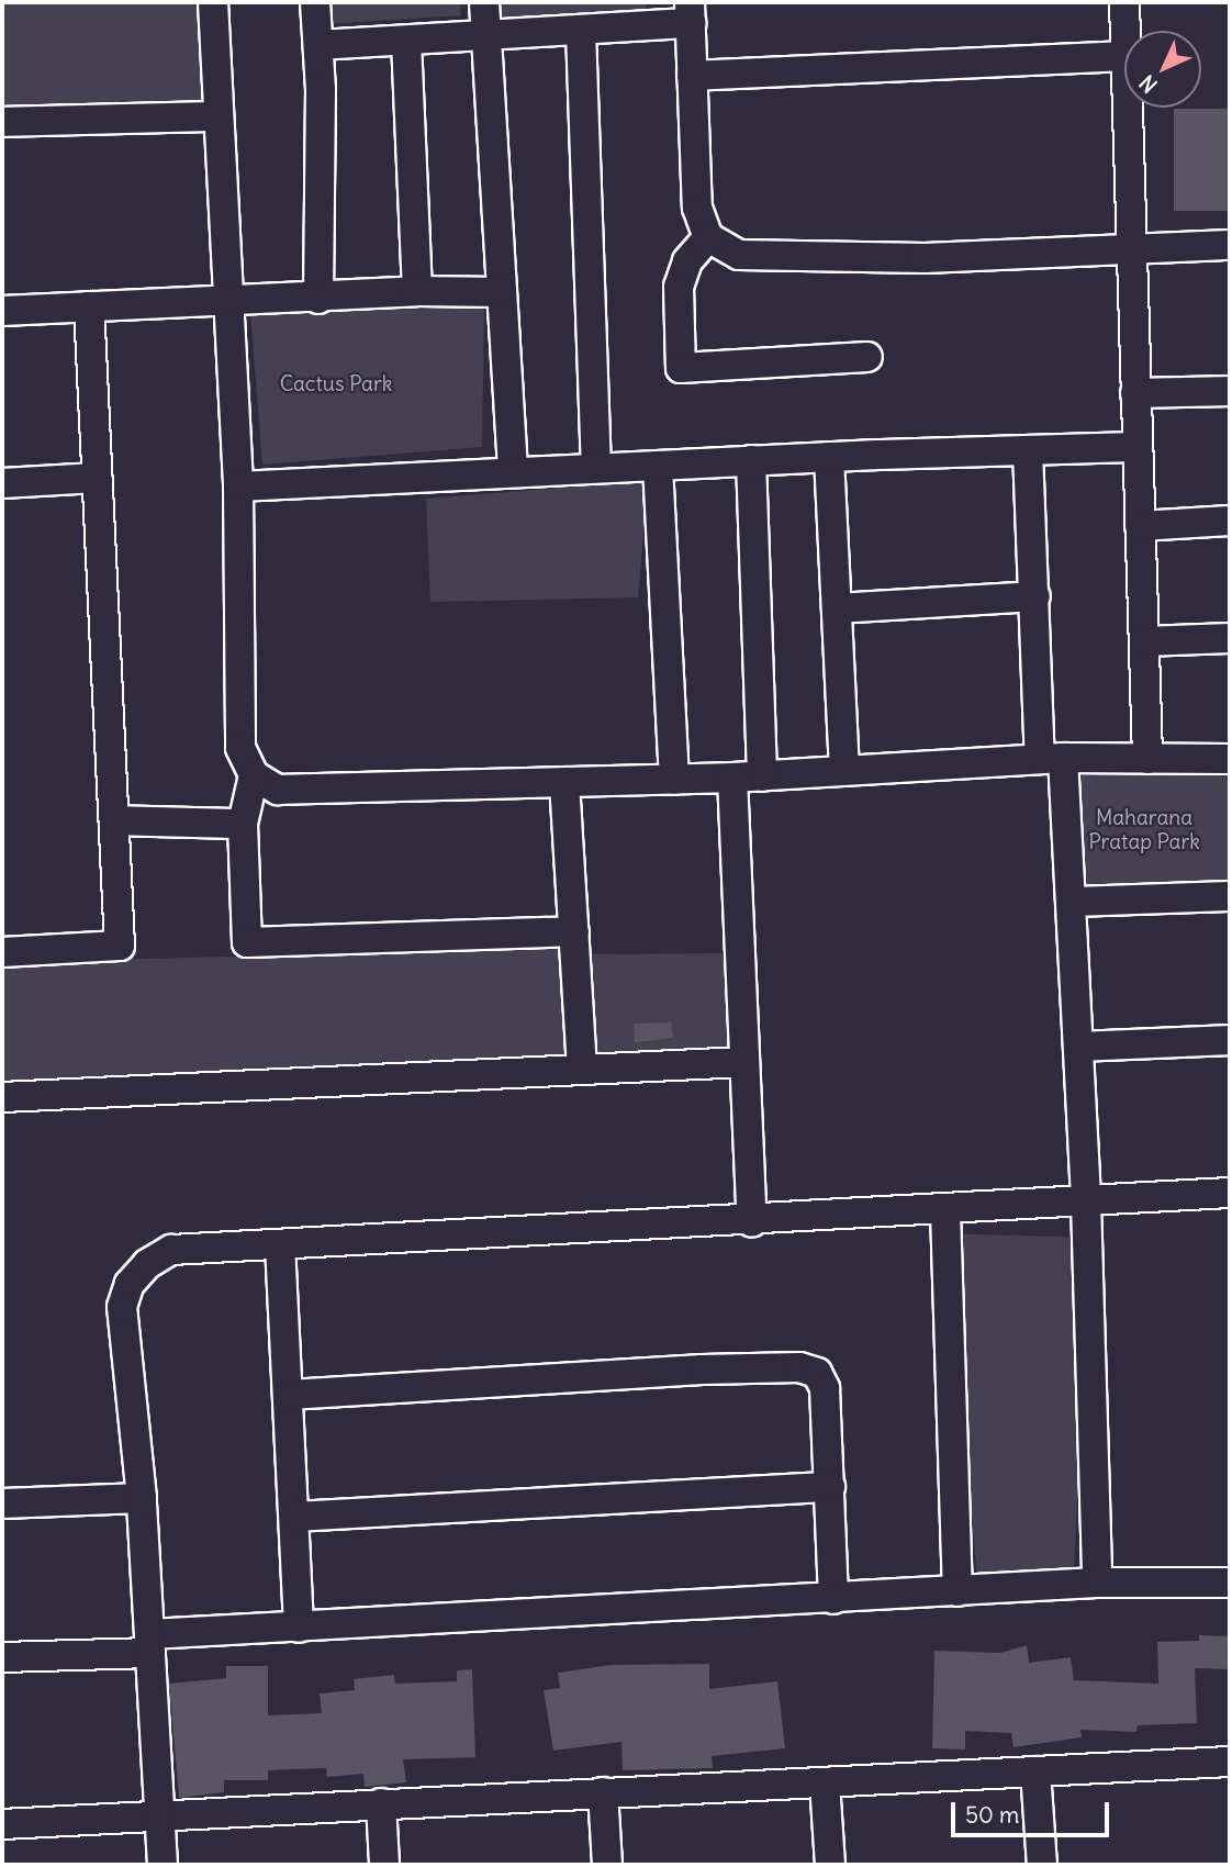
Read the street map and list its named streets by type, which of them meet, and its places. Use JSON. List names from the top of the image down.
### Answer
{
  "parks": ["Cactus Park", "Maharana Pratap Park"],
  "scale_bar": "50 m",
  "north": "bottom left"
}
